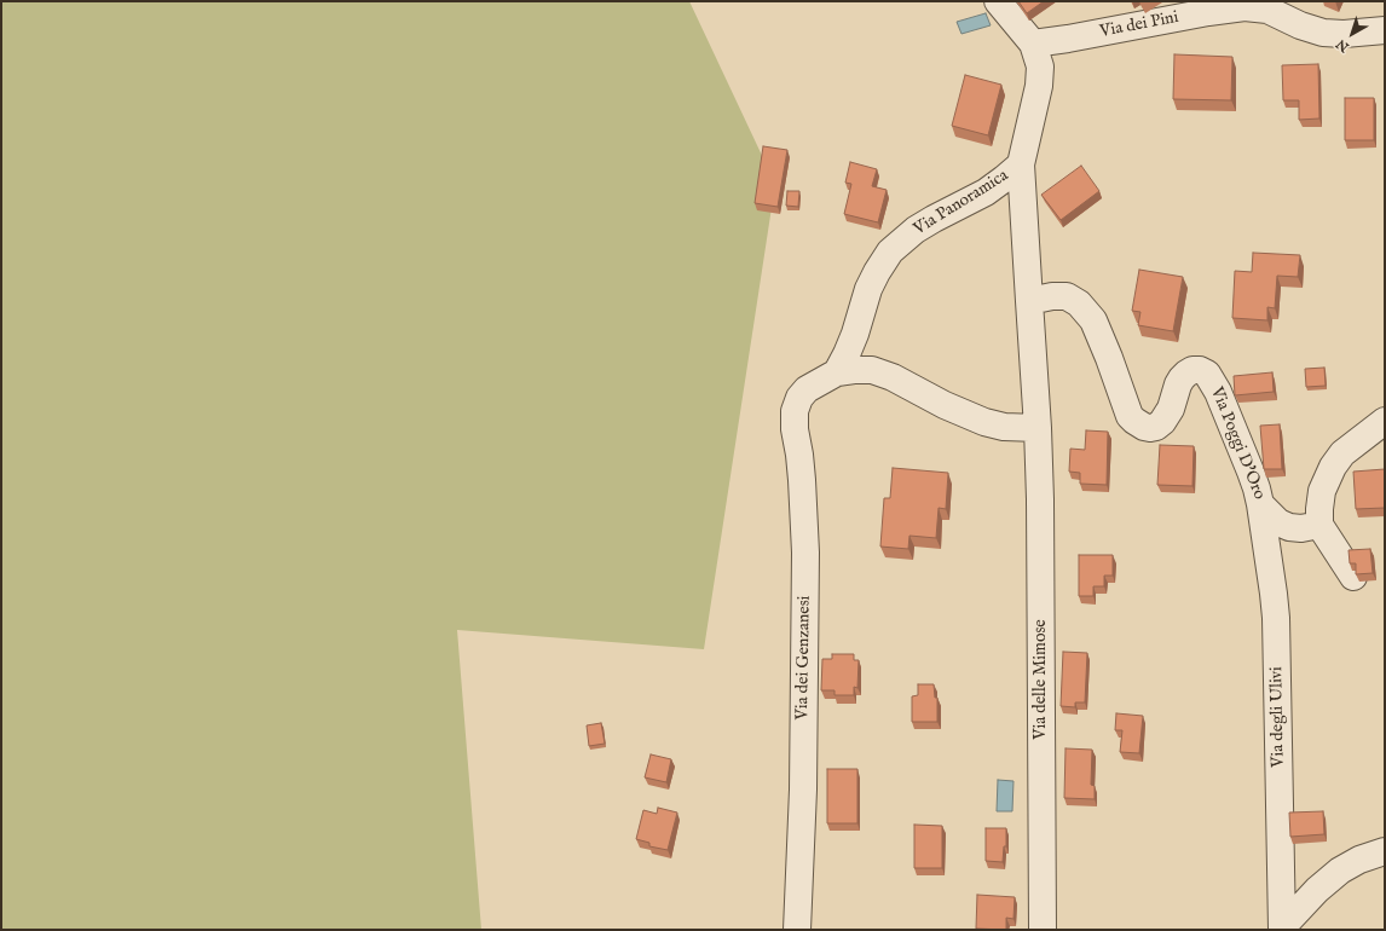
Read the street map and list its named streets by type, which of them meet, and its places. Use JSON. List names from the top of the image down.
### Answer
{
  "streets": {
    "street": [
      "Via dei Pini",
      "Via Panoramica",
      "Via Poggi D'Oro",
      "Via dei Genzanesi",
      "Via delle Mimose",
      "Via degli Ulivi"
    ]
  },
  "crossings": [
    ["Via dei Pini", "Via Panoramica"],
    ["Via Panoramica", "Via dei Genzanesi"],
    ["Via Poggi D'Oro", "Via degli Ulivi"]
  ],
  "north": "bottom left"
}
